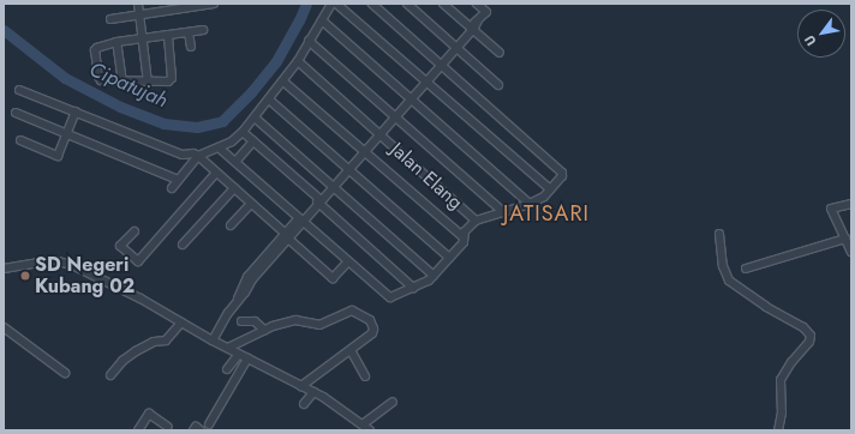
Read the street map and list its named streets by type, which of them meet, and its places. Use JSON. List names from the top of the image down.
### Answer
{
  "streets": {
    "street": ["Jalan Elang"]
  },
  "districts": ["JATISARI"],
  "water": ["Cipatujah"],
  "places": ["SD Negeri Kubang 02"],
  "north": "bottom left"
}
